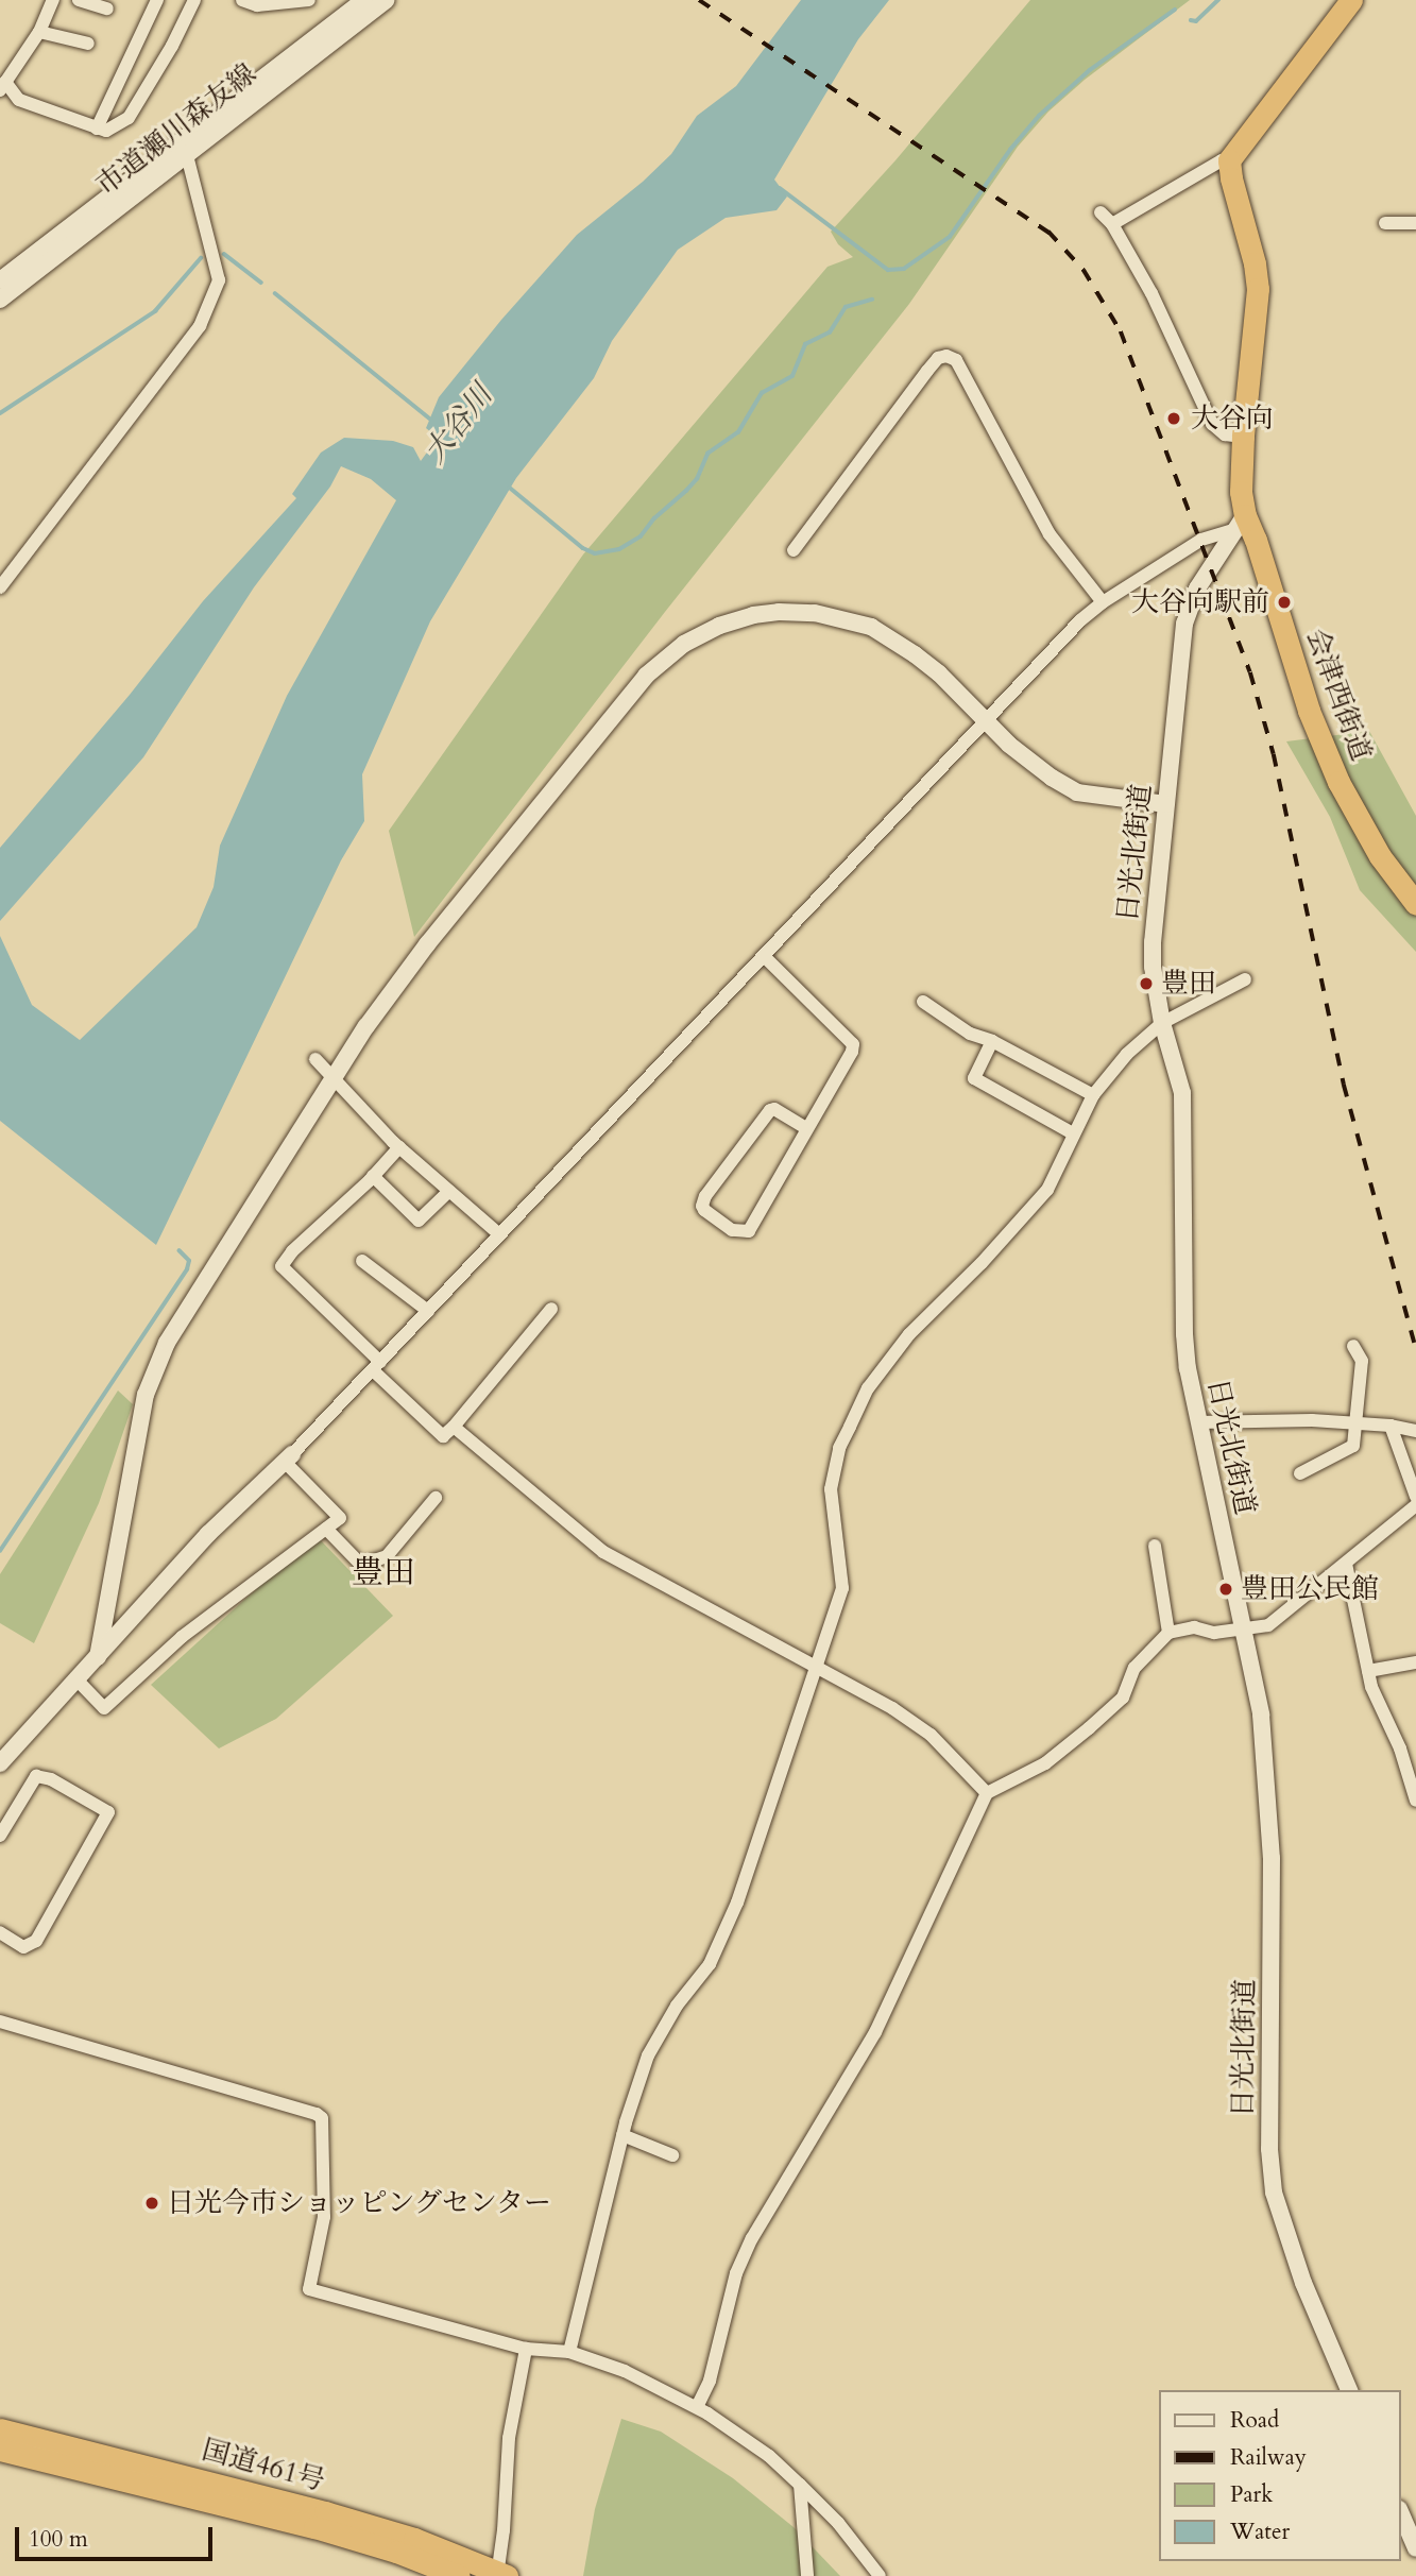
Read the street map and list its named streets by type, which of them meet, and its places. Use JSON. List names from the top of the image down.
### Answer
{
  "streets": {
    "highway": ["会津西街道", "国道461号"],
    "street": ["市道瀬川森友線", "日光北街道"]
  },
  "crossings": [
    ["会津西街道", "日光北街道"]
  ],
  "districts": ["豊田"],
  "water": ["大谷川"],
  "places": [
    "大谷向",
    "大谷向駅前",
    "豊田",
    "豊田公民館",
    "日光今市ショッピングセンター"
  ],
  "legend": [
    "Road",
    "Railway",
    "Park",
    "Water"
  ],
  "scale_bar": "100 m"
}
